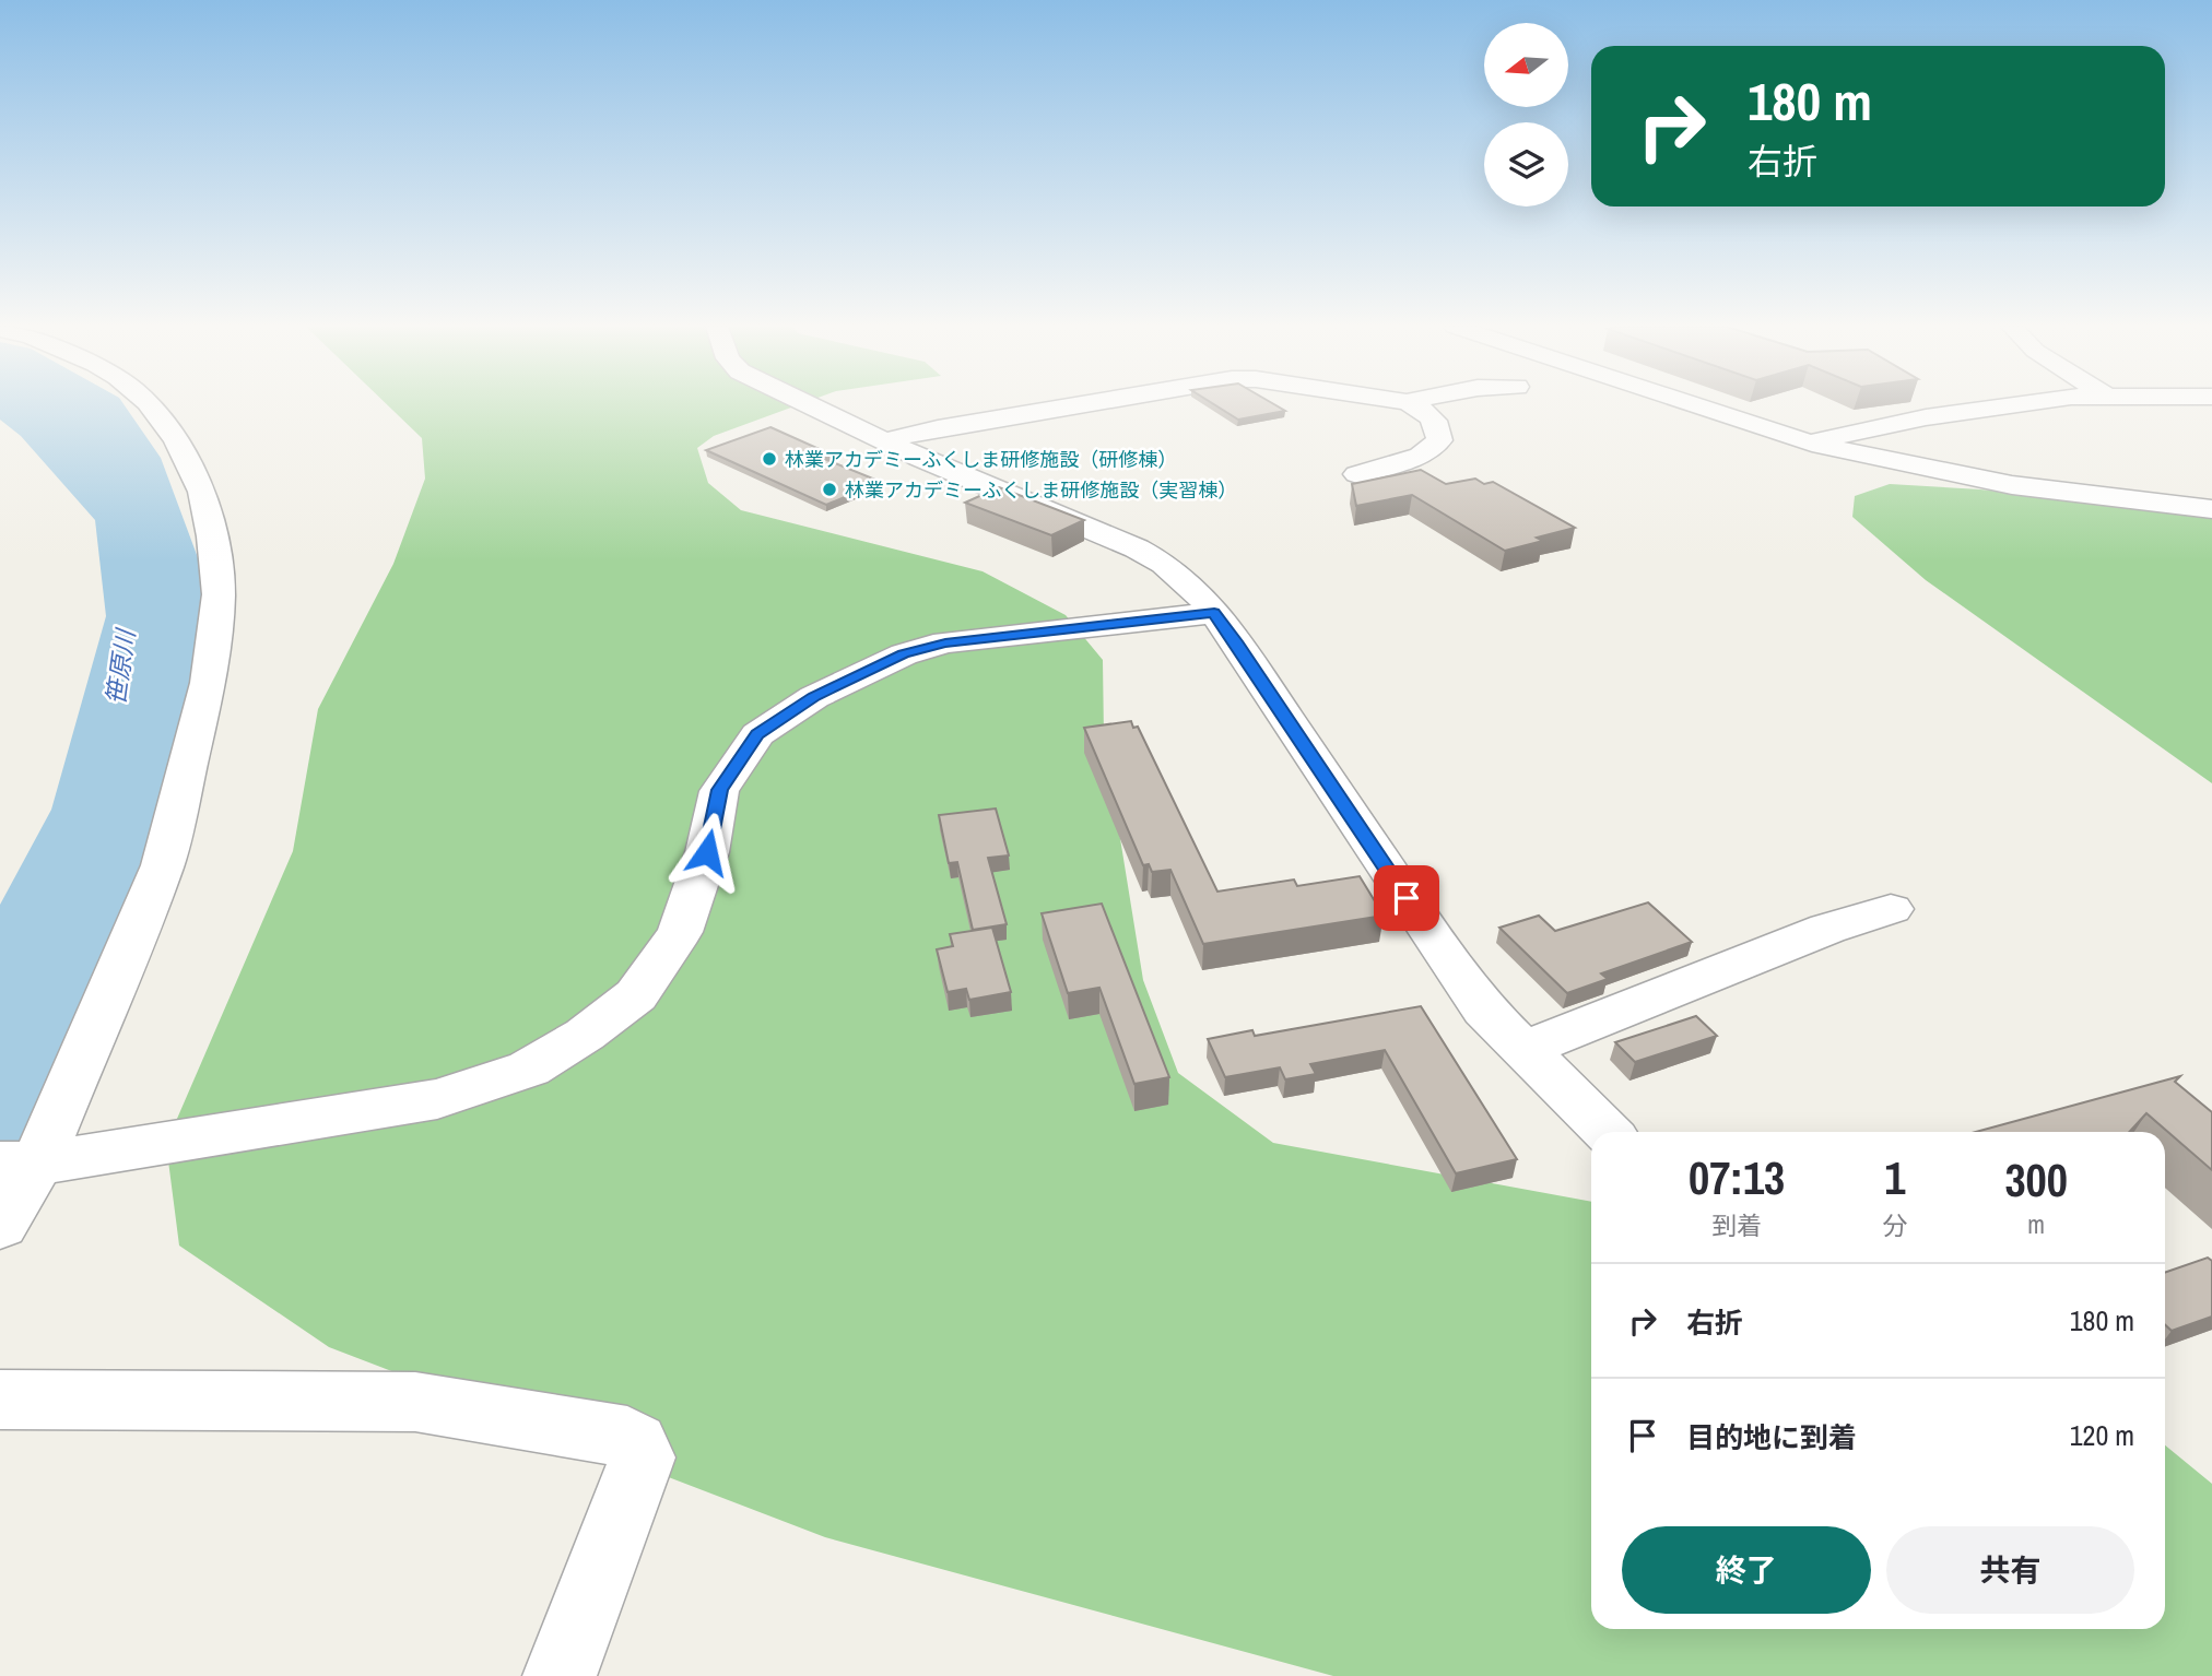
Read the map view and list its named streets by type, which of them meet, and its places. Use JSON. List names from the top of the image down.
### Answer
{
  "water": ["笹原川"],
  "places": ["林業アカデミーふくしま研修施設（研修棟）", "林業アカデミーふくしま研修施設（実習棟）"],
  "north": "left",
  "page": {
    "turn": ["180 m", "右折"],
    "eta": [
      "07:13",
      "到着",
      "1",
      "分",
      "300",
      "m"
    ],
    "list": [
      {
        "name": "右折",
        "value": "180 m"
      },
      {
        "name": "目的地に到着",
        "value": "120 m"
      }
    ],
    "buttons": ["終了", "共有"]
  }
}
